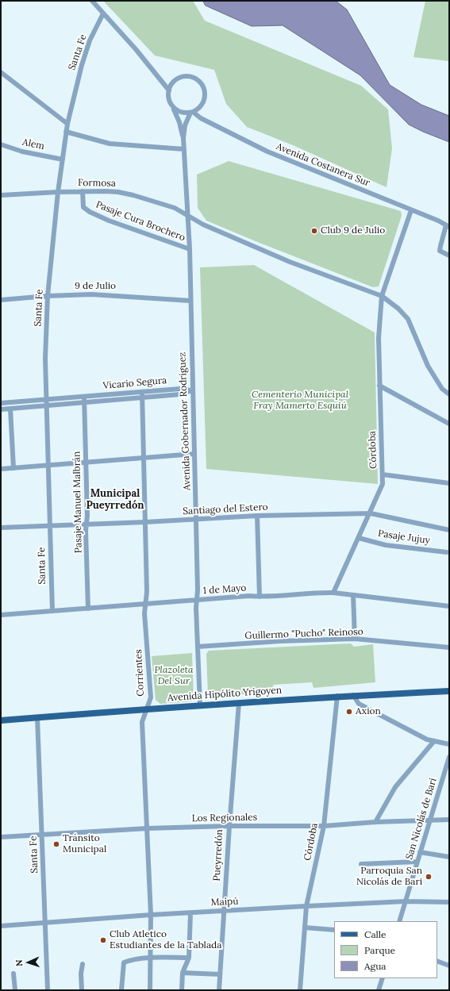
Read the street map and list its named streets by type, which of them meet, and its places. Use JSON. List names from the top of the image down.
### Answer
{
  "streets": {
    "main road": ["Avenida Hipólito Yrigoyen"],
    "street": [
      "Santa Fe",
      "Alem",
      "Avenida Costanera Sur",
      "Formosa",
      "Pasaje Cura Brochero",
      "9 de Julio",
      "Vicario Segura",
      "Avenida Gobernador Rodríguez",
      "Córdoba",
      "Pasaje Manuel Malbrán",
      "Santiago del Estero",
      "Pasaje Jujuy",
      "1 de Mayo",
      "Guillermo \"Pucho\" Reinoso",
      "Corrientes",
      "Los Regionales",
      "San Nicolás de Bari",
      "Pueyrredón",
      "Maipú"
    ]
  },
  "crossings": [
    ["Santa Fe", "Alem"],
    ["Santa Fe", "Formosa"],
    ["Santa Fe", "9 de Julio"],
    ["Santa Fe", "Vicario Segura"],
    ["Santa Fe", "Santiago del Estero"],
    ["Santa Fe", "1 de Mayo"],
    ["Santa Fe", "Avenida Hipólito Yrigoyen"],
    ["Santa Fe", "Los Regionales"],
    ["Santa Fe", "Maipú"],
    ["Avenida Costanera Sur", "Avenida Gobernador Rodríguez"],
    ["Avenida Costanera Sur", "Córdoba"],
    ["Formosa", "Pasaje Cura Brochero"],
    ["Formosa", "Avenida Gobernador Rodríguez"],
    ["Formosa", "Córdoba"],
    ["Pasaje Cura Brochero", "Avenida Gobernador Rodríguez"],
    ["9 de Julio", "Avenida Gobernador Rodríguez"],
    ["Vicario Segura", "Avenida Gobernador Rodríguez"],
    ["Vicario Segura", "Pasaje Manuel Malbrán"],
    ["Vicario Segura", "Corrientes"],
    ["Avenida Gobernador Rodríguez", "Santiago del Estero"],
    ["Avenida Gobernador Rodríguez", "1 de Mayo"],
    ["Avenida Gobernador Rodríguez", "Guillermo \"Pucho\" Reinoso"],
    ["Avenida Gobernador Rodríguez", "Avenida Hipólito Yrigoyen"],
    ["Córdoba", "Santiago del Estero"],
    ["Córdoba", "Pasaje Jujuy"],
    ["Córdoba", "1 de Mayo"],
    ["Córdoba", "Avenida Hipólito Yrigoyen"],
    ["Córdoba", "Los Regionales"],
    ["Córdoba", "Maipú"],
    ["Pasaje Manuel Malbrán", "Santiago del Estero"],
    ["Pasaje Manuel Malbrán", "1 de Mayo"],
    ["Santiago del Estero", "Corrientes"],
    ["1 de Mayo", "Corrientes"],
    ["Corrientes", "Avenida Hipólito Yrigoyen"],
    ["Corrientes", "Los Regionales"],
    ["Corrientes", "Maipú"],
    ["Avenida Hipólito Yrigoyen", "Pueyrredón"],
    ["Los Regionales", "San Nicolás de Bari"],
    ["Los Regionales", "Pueyrredón"],
    ["San Nicolás de Bari", "Maipú"],
    ["Pueyrredón", "Maipú"]
  ],
  "districts": ["Municipal Pueyrredón"],
  "parks": ["Cementerio Municipal Fray Mamerto Esquiú", "Plazoleta Del Sur"],
  "places": [
    "Club 9 de Julio",
    "Axion",
    "Tránsito Municipal",
    "Parroquia San Nicolás de Bari",
    "Club Atletico Estudiantes de la Tablada"
  ],
  "legend": ["Calle", "Parque", "Agua"],
  "north": "left"
}
